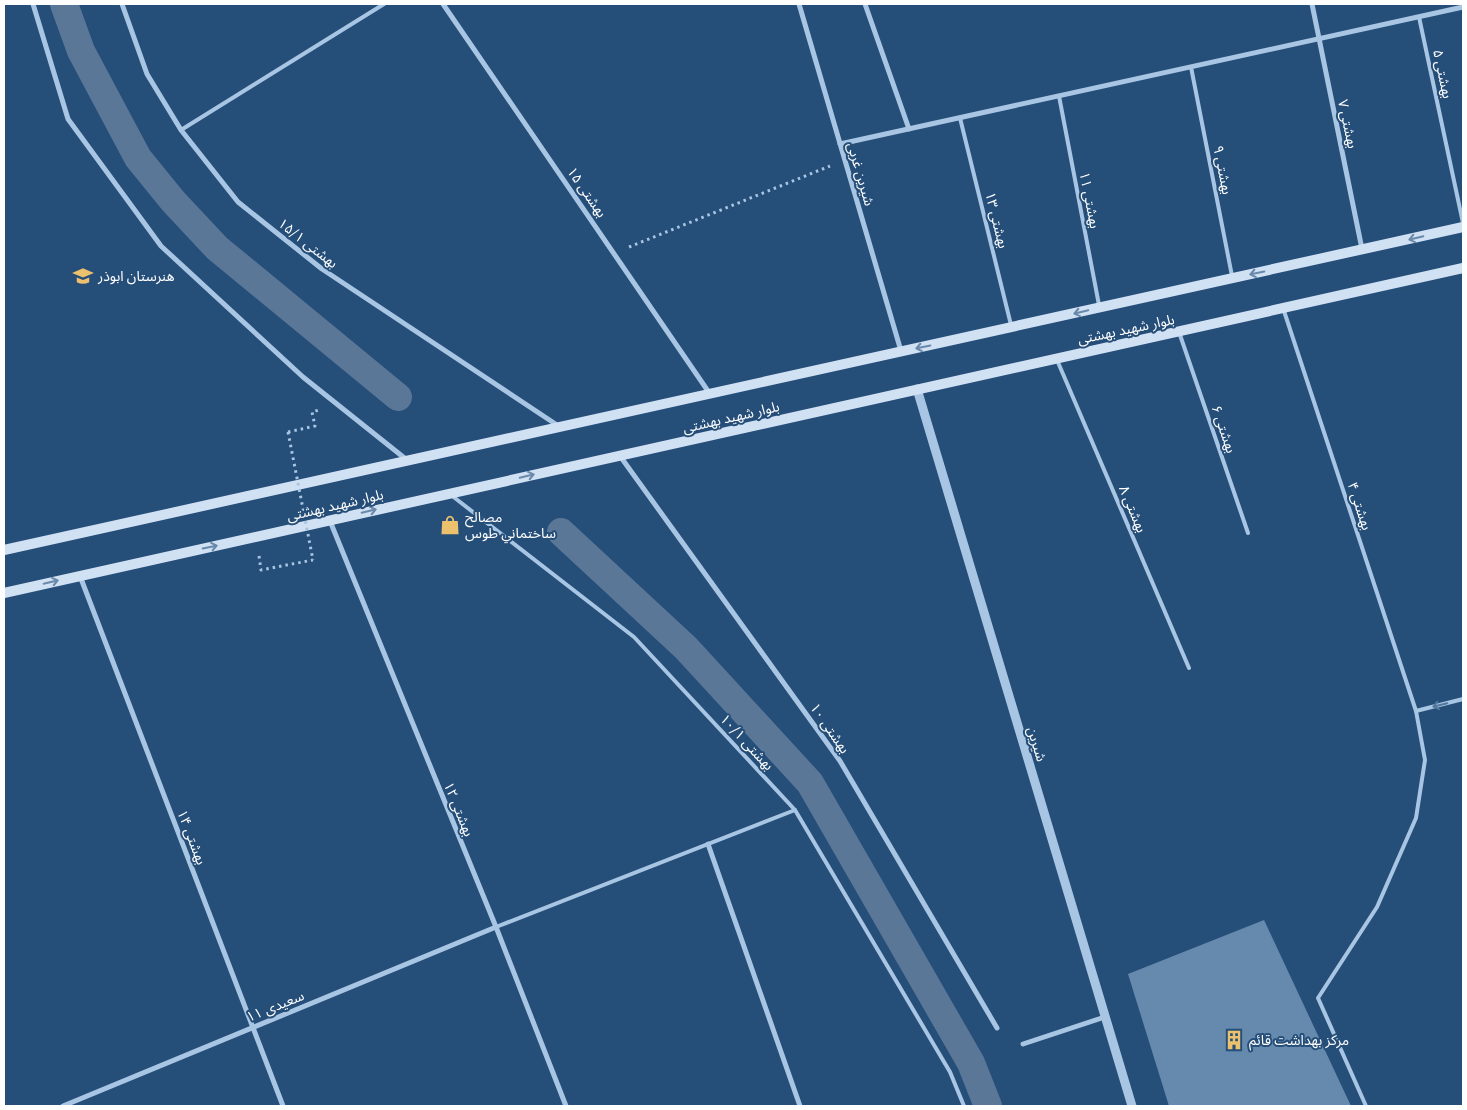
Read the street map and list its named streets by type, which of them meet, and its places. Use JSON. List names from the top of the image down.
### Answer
{
  "streets": {
    "main road": ["بلوار شهید بهشتی"],
    "street": [
      "بهشتی ۷",
      "شیرین غربی",
      "بهشتی ۱۵",
      "بهشتی ۱۵/۱",
      "بهشتی ۱۰",
      "شیرین",
      "بهشتی ۱۲",
      "بهشتی ۱۴",
      "سعیدی ۱۱"
    ],
    "lane": [
      "بهشتی ۵",
      "بهشتی ۹",
      "بهشتی ۱۱",
      "بهشتی ۱۳",
      "بهشتی ۶",
      "بهشتی ۴",
      "بهشتی ۸",
      "بهشتی ۱۰/۱"
    ]
  },
  "crossings": [
    ["بهشتی ۷", "بلوار شهید بهشتی"],
    ["بهشتی ۹", "بلوار شهید بهشتی"],
    ["شیرین غربی", "بلوار شهید بهشتی"],
    ["بهشتی ۱۵", "بلوار شهید بهشتی"],
    ["بهشتی ۱۱", "بلوار شهید بهشتی"],
    ["بهشتی ۱۳", "بلوار شهید بهشتی"],
    ["بهشتی ۱۵/۱", "بلوار شهید بهشتی"],
    ["بلوار شهید بهشتی", "بهشتی ۶"],
    ["بلوار شهید بهشتی", "بهشتی ۴"],
    ["بلوار شهید بهشتی", "بهشتی ۸"],
    ["بلوار شهید بهشتی", "بهشتی ۱۰"],
    ["بلوار شهید بهشتی", "بهشتی ۱۰/۱"],
    ["بلوار شهید بهشتی", "شیرین"],
    ["بلوار شهید بهشتی", "بهشتی ۱۲"],
    ["بلوار شهید بهشتی", "بهشتی ۱۴"],
    ["بهشتی ۱۲", "سعیدی ۱۱"],
    ["بهشتی ۱۴", "سعیدی ۱۱"]
  ],
  "places": {
    "school or university": ["هنرستان ابوذر"],
    "shop": ["مصالح ساختماني طوس"],
    "building": ["مرکز بهداشت قائم"]
  }
}
